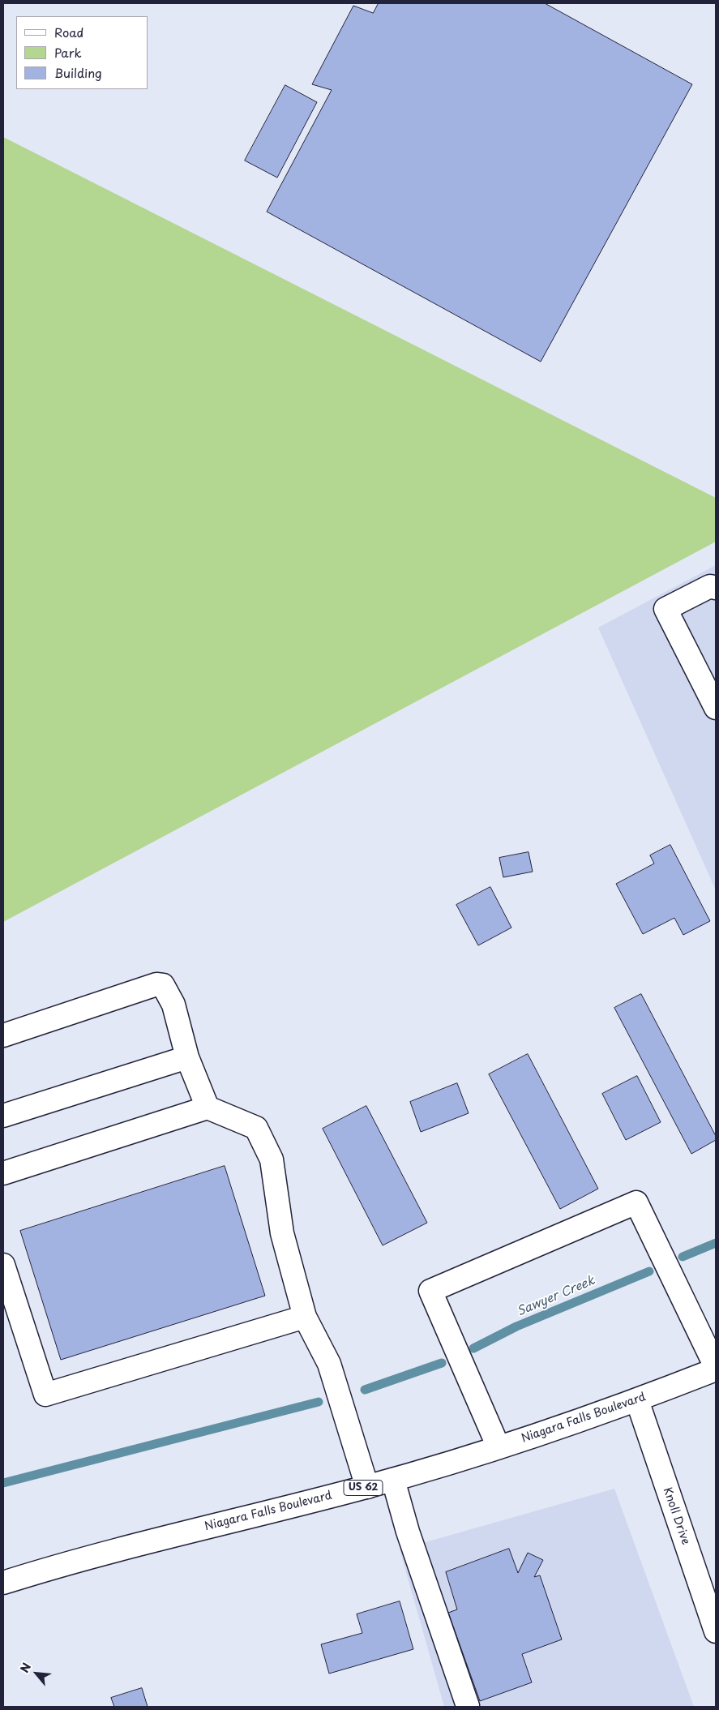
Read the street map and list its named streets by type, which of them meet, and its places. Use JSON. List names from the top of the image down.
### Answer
{
  "streets": {
    "main road": ["Niagara Falls Boulevard", "US 62", "Knoll Drive"]
  },
  "crossings": [
    ["Niagara Falls Boulevard", "Knoll Drive"]
  ],
  "water": ["Sawyer Creek"],
  "legend": ["Road", "Park", "Building"],
  "north": "top left"
}
